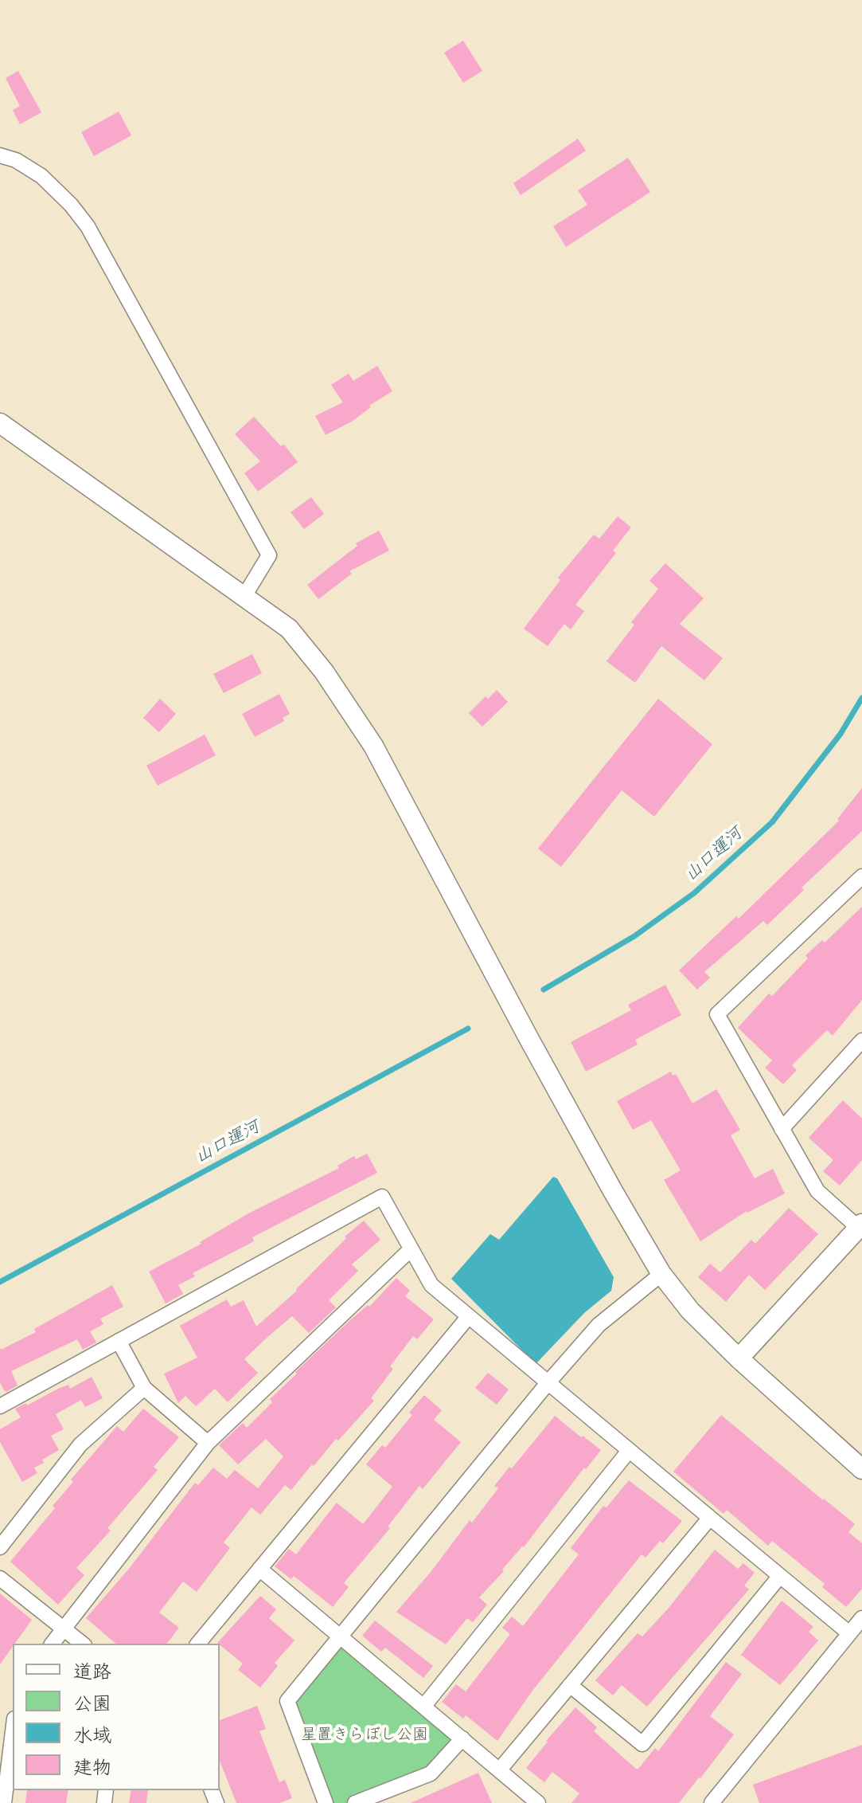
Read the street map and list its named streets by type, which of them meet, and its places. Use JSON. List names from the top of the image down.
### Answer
{
  "water": ["山口運河"],
  "parks": ["星置きらぼし公園"],
  "legend": [
    "道路",
    "公園",
    "水域",
    "建物"
  ]
}
